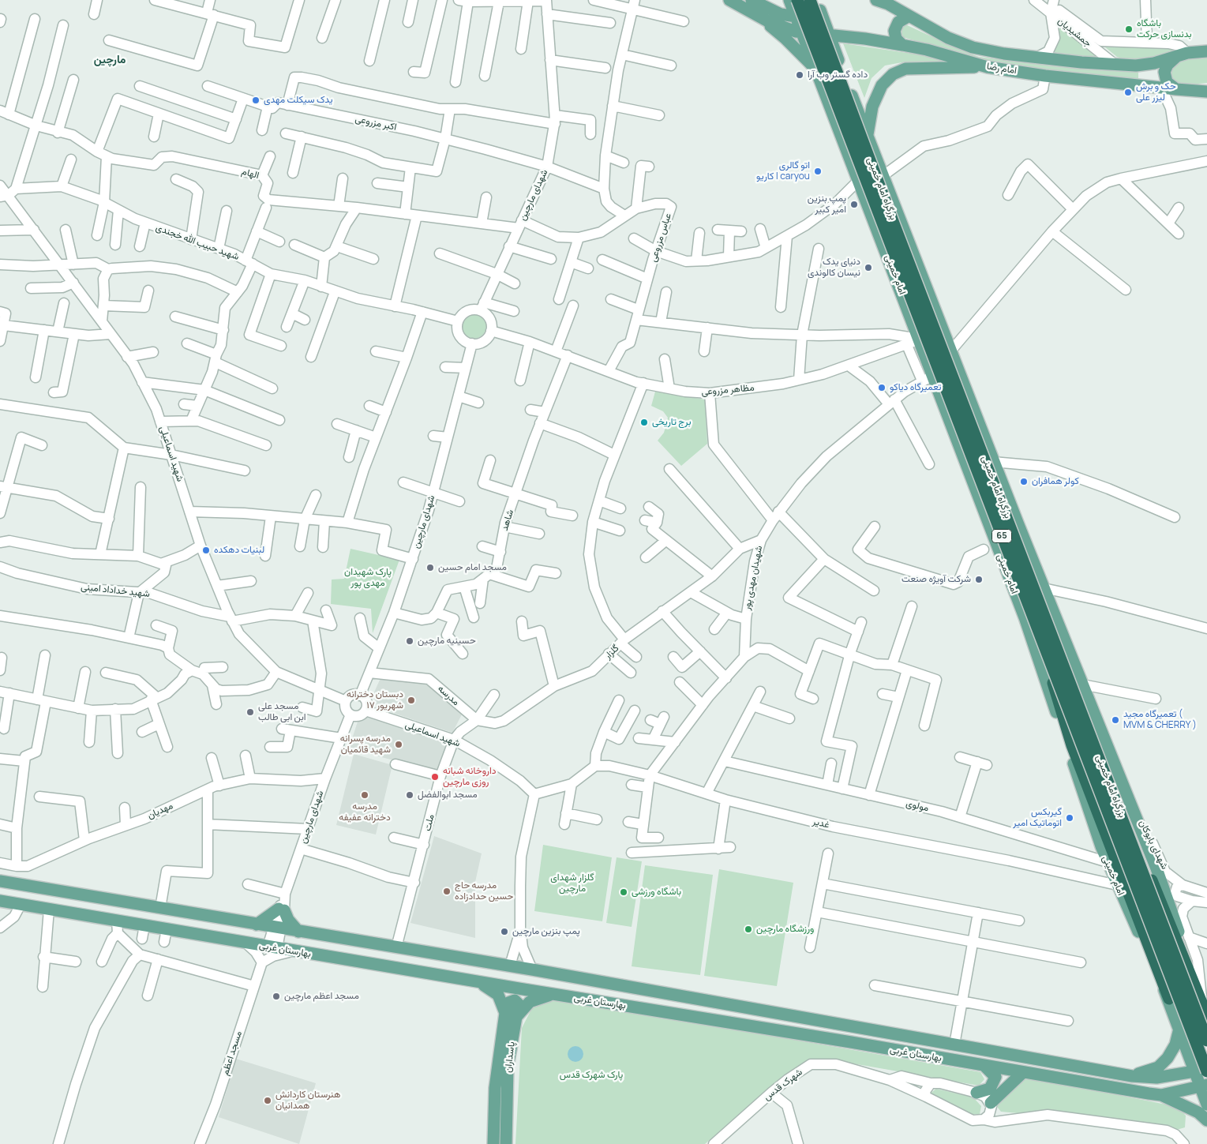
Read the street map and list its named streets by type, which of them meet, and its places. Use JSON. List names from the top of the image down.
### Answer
{
  "streets": {
    "highway": ["بزرگراه امام خمینی", "65"],
    "main road": [
      "امام رضا",
      "امام خمینی",
      "بهارستان غربی",
      "پاسداران"
    ],
    "street": [
      "جمشیدیان",
      "اکبر مزروعی",
      "الهام",
      "شهدای مارچین",
      "عباس مزروعی",
      "شهید حبیب الله خجندی",
      "مظاهر مزروعی",
      "شهید اسماعیلی",
      "شاهد",
      "شهیدان مهدی پور",
      "شهید خداداد امینی",
      "گلزار",
      "مدرسه",
      "مولوی",
      "مهدیان",
      "ملت",
      "غدیر",
      "شهدای بابوکان",
      "مسجد اعظم",
      "شهرک قدس"
    ]
  },
  "crossings": [
    ["جمشیدیان", "امام رضا"],
    ["امام رضا", "امام خمینی"],
    ["اکبر مزروعی", "شهدای مارچین"],
    ["الهام", "شهدای مارچین"],
    ["الهام", "عباس مزروعی"],
    ["شهدای مارچین", "عباس مزروعی"],
    ["شهدای مارچین", "شهید حبیب الله خجندی"],
    ["شهدای مارچین", "مظاهر مزروعی"],
    ["شهدای مارچین", "شهید اسماعیلی"],
    ["شهدای مارچین", "مدرسه"],
    ["شهدای مارچین", "مهدیان"],
    ["شهدای مارچین", "بهارستان غربی"],
    ["عباس مزروعی", "مظاهر مزروعی"],
    ["شهید حبیب الله خجندی", "مظاهر مزروعی"],
    ["شهید حبیب الله خجندی", "شهید اسماعیلی"],
    ["امام خمینی", "مظاهر مزروعی"],
    ["امام خمینی", "شهیدان مهدی پور"],
    ["امام خمینی", "مولوی"],
    ["امام خمینی", "غدیر"],
    ["امام خمینی", "بهارستان غربی"],
    ["مظاهر مزروعی", "شاهد"],
    ["شهید اسماعیلی", "شهید خداداد امینی"],
    ["شهید اسماعیلی", "ملت"],
    ["شهیدان مهدی پور", "گلزار"],
    ["گلزار", "مدرسه"],
    ["ملت", "بهارستان غربی"],
    ["بهارستان غربی", "پاسداران"]
  ],
  "districts": ["مارچین"],
  "parks": ["پارک شهیدان مهدی پور", "گلزار شهدای مارچین", "پارک شهرک قدس"],
  "places": [
    "باشگاه بدنسازی حرکت",
    "داده گستر وب آرا",
    "حک و برش لیزر علی",
    "یدک سیکلت مهدی",
    "اتو گالری کاریو | caryou",
    "پمپ بنزین امیر کبیر",
    "دنیای یدک نیسان کالوندی",
    "تعمیرگاه دیاکو",
    "برج تاریخی",
    "کولر همافران",
    "لبنیات دهکده",
    "مسجد امام حسین",
    "شرکت آویژه صنعت",
    "حسینیه مارچین",
    "دبستان دخترانه ۱۷ شهریور",
    "مسجد علی ابن ابی طالب",
    "تعمیرگاه مجید ( MVM & CHERRY )",
    "مدرسه پسرانه شهید قائمیان",
    "داروخانه شبانه روزی مارچین",
    "مدرسه دخترانه عفیفه",
    "مسجد ابوالفضل",
    "گیربکس اتوماتیک امیر",
    "مدرسه حاج حسین حدادزاده",
    "باشگاه ورزشی",
    "ورزشگاه مارچین",
    "پمپ بنزین مارچین",
    "مسجد اعظم مارچین",
    "هنرستان کاردانش همدانیان"
  ]
}
